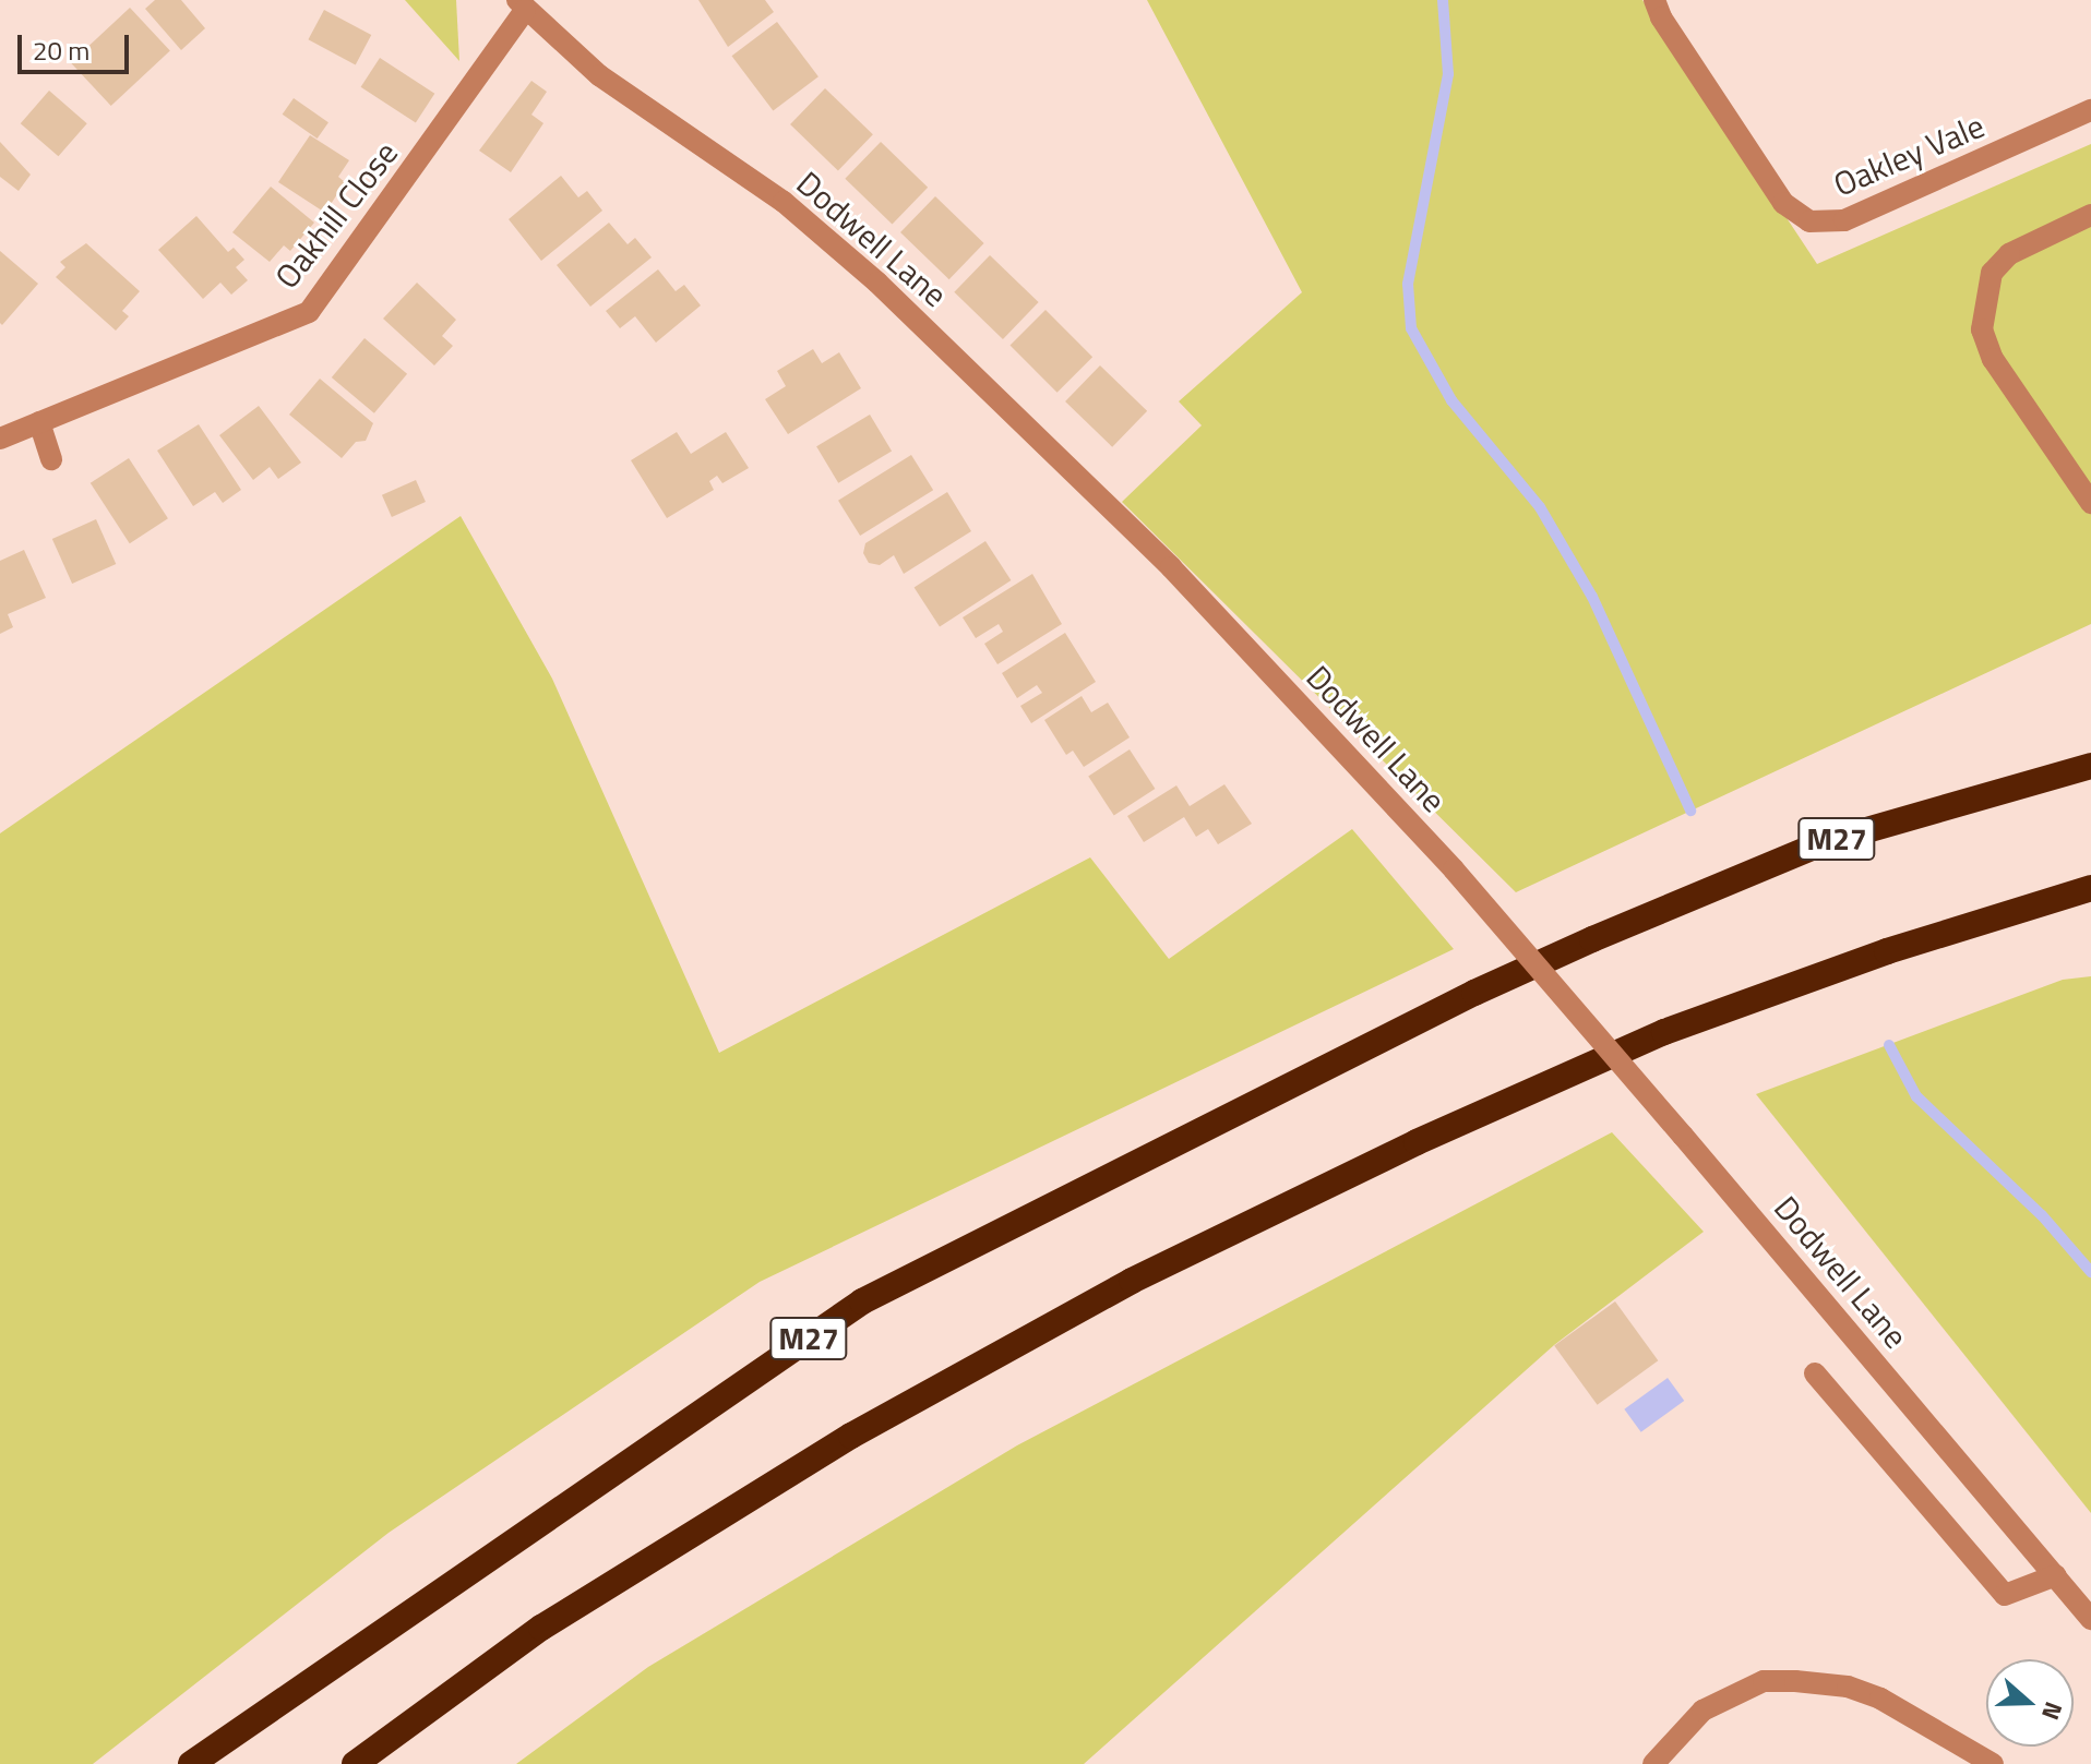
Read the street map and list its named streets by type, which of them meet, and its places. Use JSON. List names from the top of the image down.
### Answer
{
  "streets": {
    "highway": ["M27"],
    "street": ["Oakley Vale", "Oakhill Close", "Dodwell Lane"]
  },
  "crossings": [
    ["Oakhill Close", "Dodwell Lane"]
  ],
  "scale_bar": "20 m",
  "north": "right"
}
